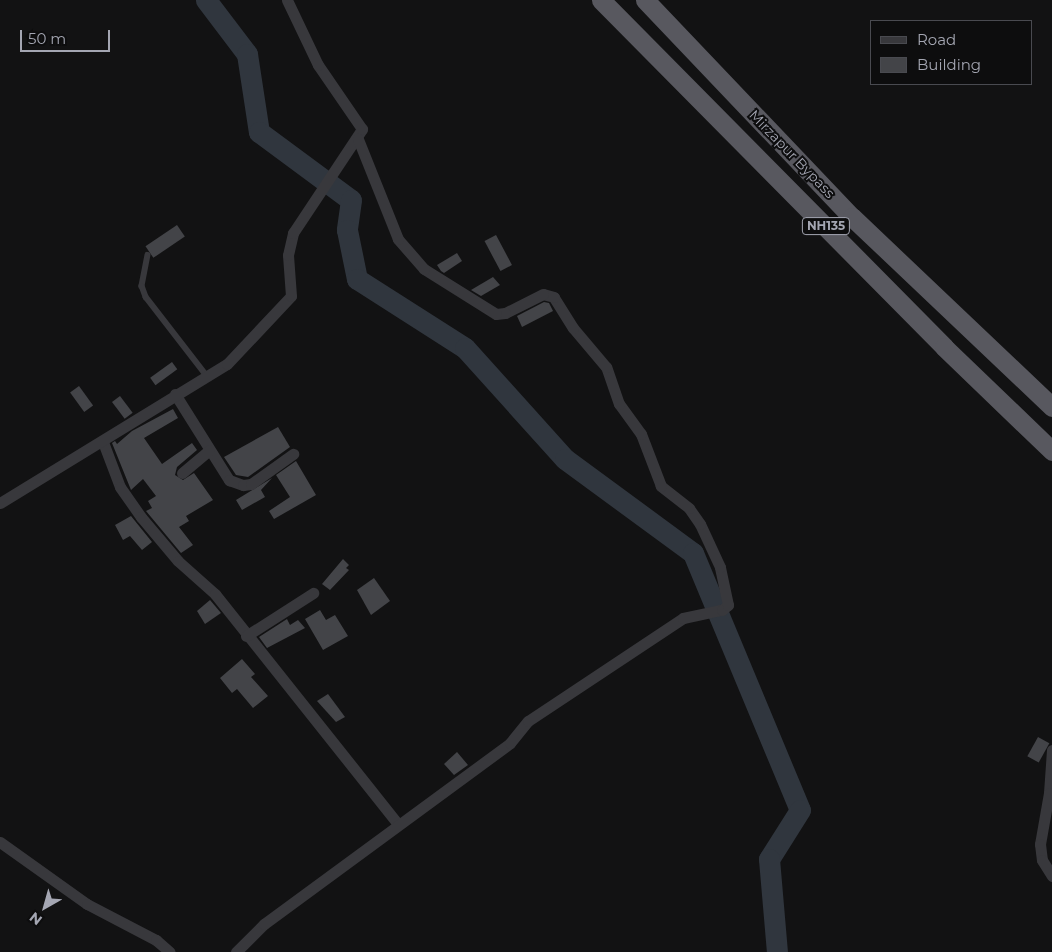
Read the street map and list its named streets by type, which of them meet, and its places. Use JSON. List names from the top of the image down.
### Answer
{
  "streets": {
    "highway": ["Mirzapur Bypass", "NH135"]
  },
  "legend": ["Road", "Building"],
  "scale_bar": "50 m",
  "north": "bottom left"
}
